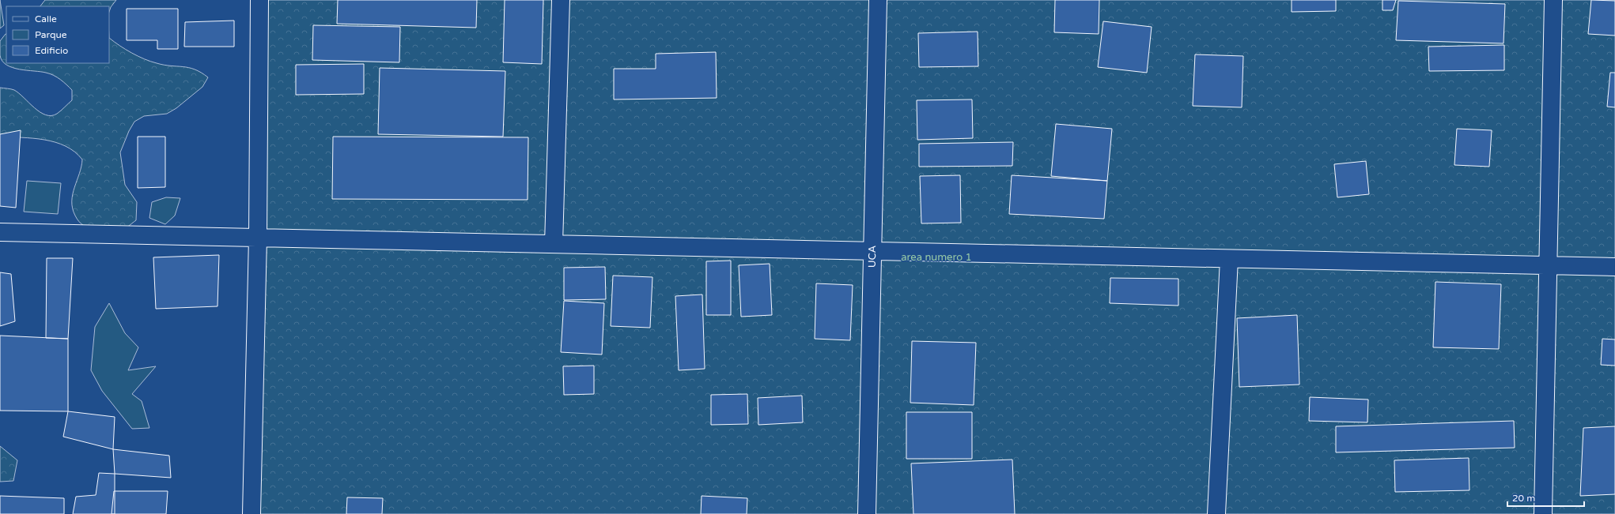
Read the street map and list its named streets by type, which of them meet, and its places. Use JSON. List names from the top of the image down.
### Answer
{
  "streets": {
    "street": ["UCA"]
  },
  "parks": ["area numero 1"],
  "legend": ["Calle", "Parque", "Edificio"],
  "scale_bar": "20 m"
}
